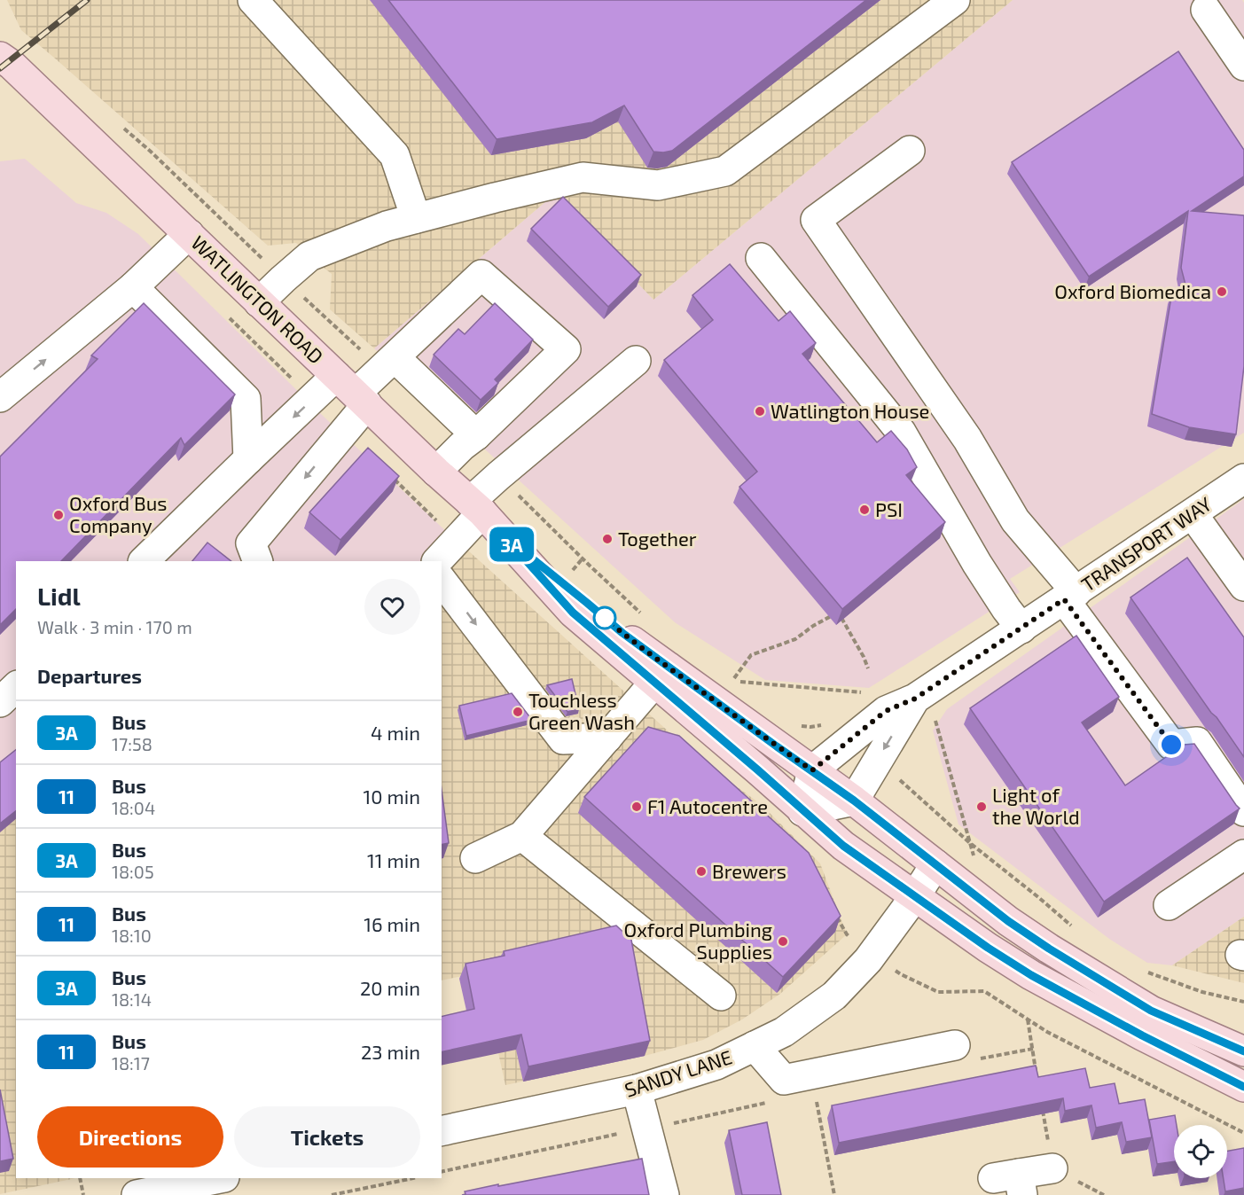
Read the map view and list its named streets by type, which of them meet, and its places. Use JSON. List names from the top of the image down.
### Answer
{
  "streets": {
    "main road": ["WATLINGTON ROAD"],
    "street": ["TRANSPORT WAY", "SANDY LANE"]
  },
  "crossings": [
    ["WATLINGTON ROAD", "TRANSPORT WAY"],
    ["WATLINGTON ROAD", "SANDY LANE"]
  ],
  "places": [
    "Oxford Biomedica",
    "Watlington House",
    "PSI",
    "Oxford Bus Company",
    "Together",
    "Touchless Green Wash",
    "F1 Autocentre",
    "Light of the World",
    "Brewers",
    "Oxford Plumbing Supplies"
  ],
  "lines": ["bus line 3A"],
  "page": {
    "on_map": "3A",
    "heading": [
      ["Lidl", "Walk · 3 min · 170 m"],
      "Departures"
    ],
    "list": [
      {
        "mark": "3A",
        "name": "Bus",
        "note": "17:58",
        "value": "4 min"
      },
      {
        "mark": "11",
        "name": "Bus",
        "note": "18:04",
        "value": "10 min"
      },
      {
        "mark": "3A",
        "name": "Bus",
        "note": "18:05",
        "value": "11 min"
      },
      {
        "mark": "11",
        "name": "Bus",
        "note": "18:10",
        "value": "16 min"
      },
      {
        "mark": "3A",
        "name": "Bus",
        "note": "18:14",
        "value": "20 min"
      },
      {
        "mark": "11",
        "name": "Bus",
        "note": "18:17",
        "value": "23 min"
      }
    ],
    "buttons": ["Directions", "Tickets"]
  }
}
